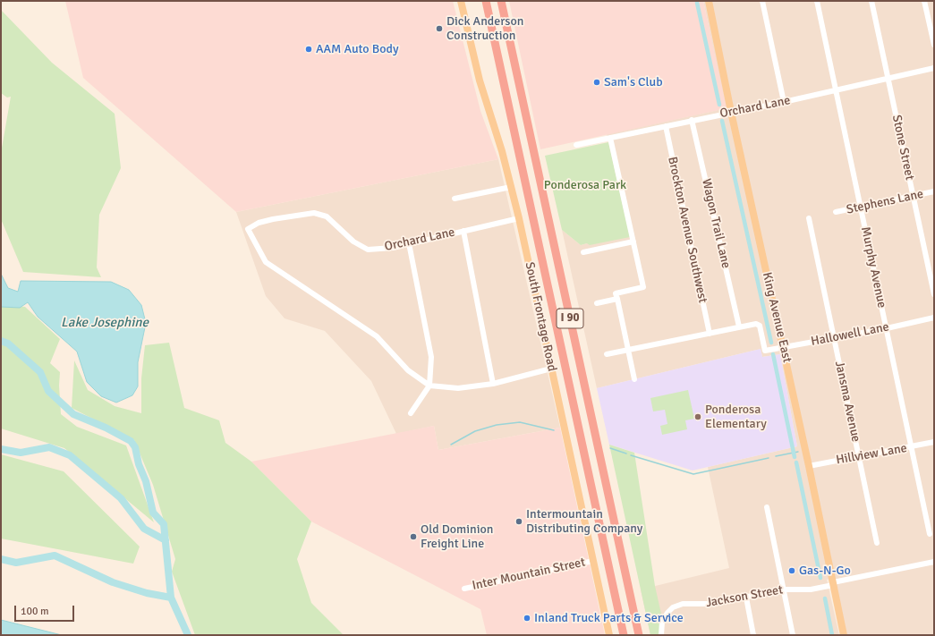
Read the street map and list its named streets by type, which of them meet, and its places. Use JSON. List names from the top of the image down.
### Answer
{
  "streets": {
    "highway": ["I 90"],
    "main road": ["South Frontage Road", "King Avenue East"],
    "street": [
      "Orchard Lane",
      "Stone Street",
      "Stephens Lane",
      "Wagon Trail Lane",
      "Brockton Avenue Southwest",
      "Murphy Avenue",
      "Hallowell Lane",
      "Jansma Avenue",
      "Hillview Lane",
      "Inter Mountain Street",
      "Jackson Street"
    ]
  },
  "crossings": [
    ["Orchard Lane", "Stone Street"],
    ["Orchard Lane", "Wagon Trail Lane"],
    ["Orchard Lane", "Brockton Avenue Southwest"],
    ["Orchard Lane", "Murphy Avenue"],
    ["Orchard Lane", "South Frontage Road"],
    ["Orchard Lane", "King Avenue East"],
    ["Stone Street", "Stephens Lane"],
    ["Stephens Lane", "Murphy Avenue"],
    ["Wagon Trail Lane", "Hallowell Lane"],
    ["Murphy Avenue", "Hallowell Lane"],
    ["Murphy Avenue", "Hillview Lane"],
    ["South Frontage Road", "Inter Mountain Street"],
    ["King Avenue East", "Hallowell Lane"],
    ["King Avenue East", "Hillview Lane"],
    ["King Avenue East", "Jackson Street"],
    ["Hallowell Lane", "Jansma Avenue"],
    ["Jansma Avenue", "Hillview Lane"]
  ],
  "water": ["Lake Josephine"],
  "parks": ["Ponderosa Park"],
  "places": [
    "Dick Anderson Construction",
    "AAM Auto Body",
    "Sam's Club",
    "Ponderosa Elementary",
    "Intermountain Distributing Company",
    "Old Dominion Freight Line",
    "Gas-N-Go",
    "Inland Truck Parts & Service"
  ],
  "scale_bar": "100 m"
}
